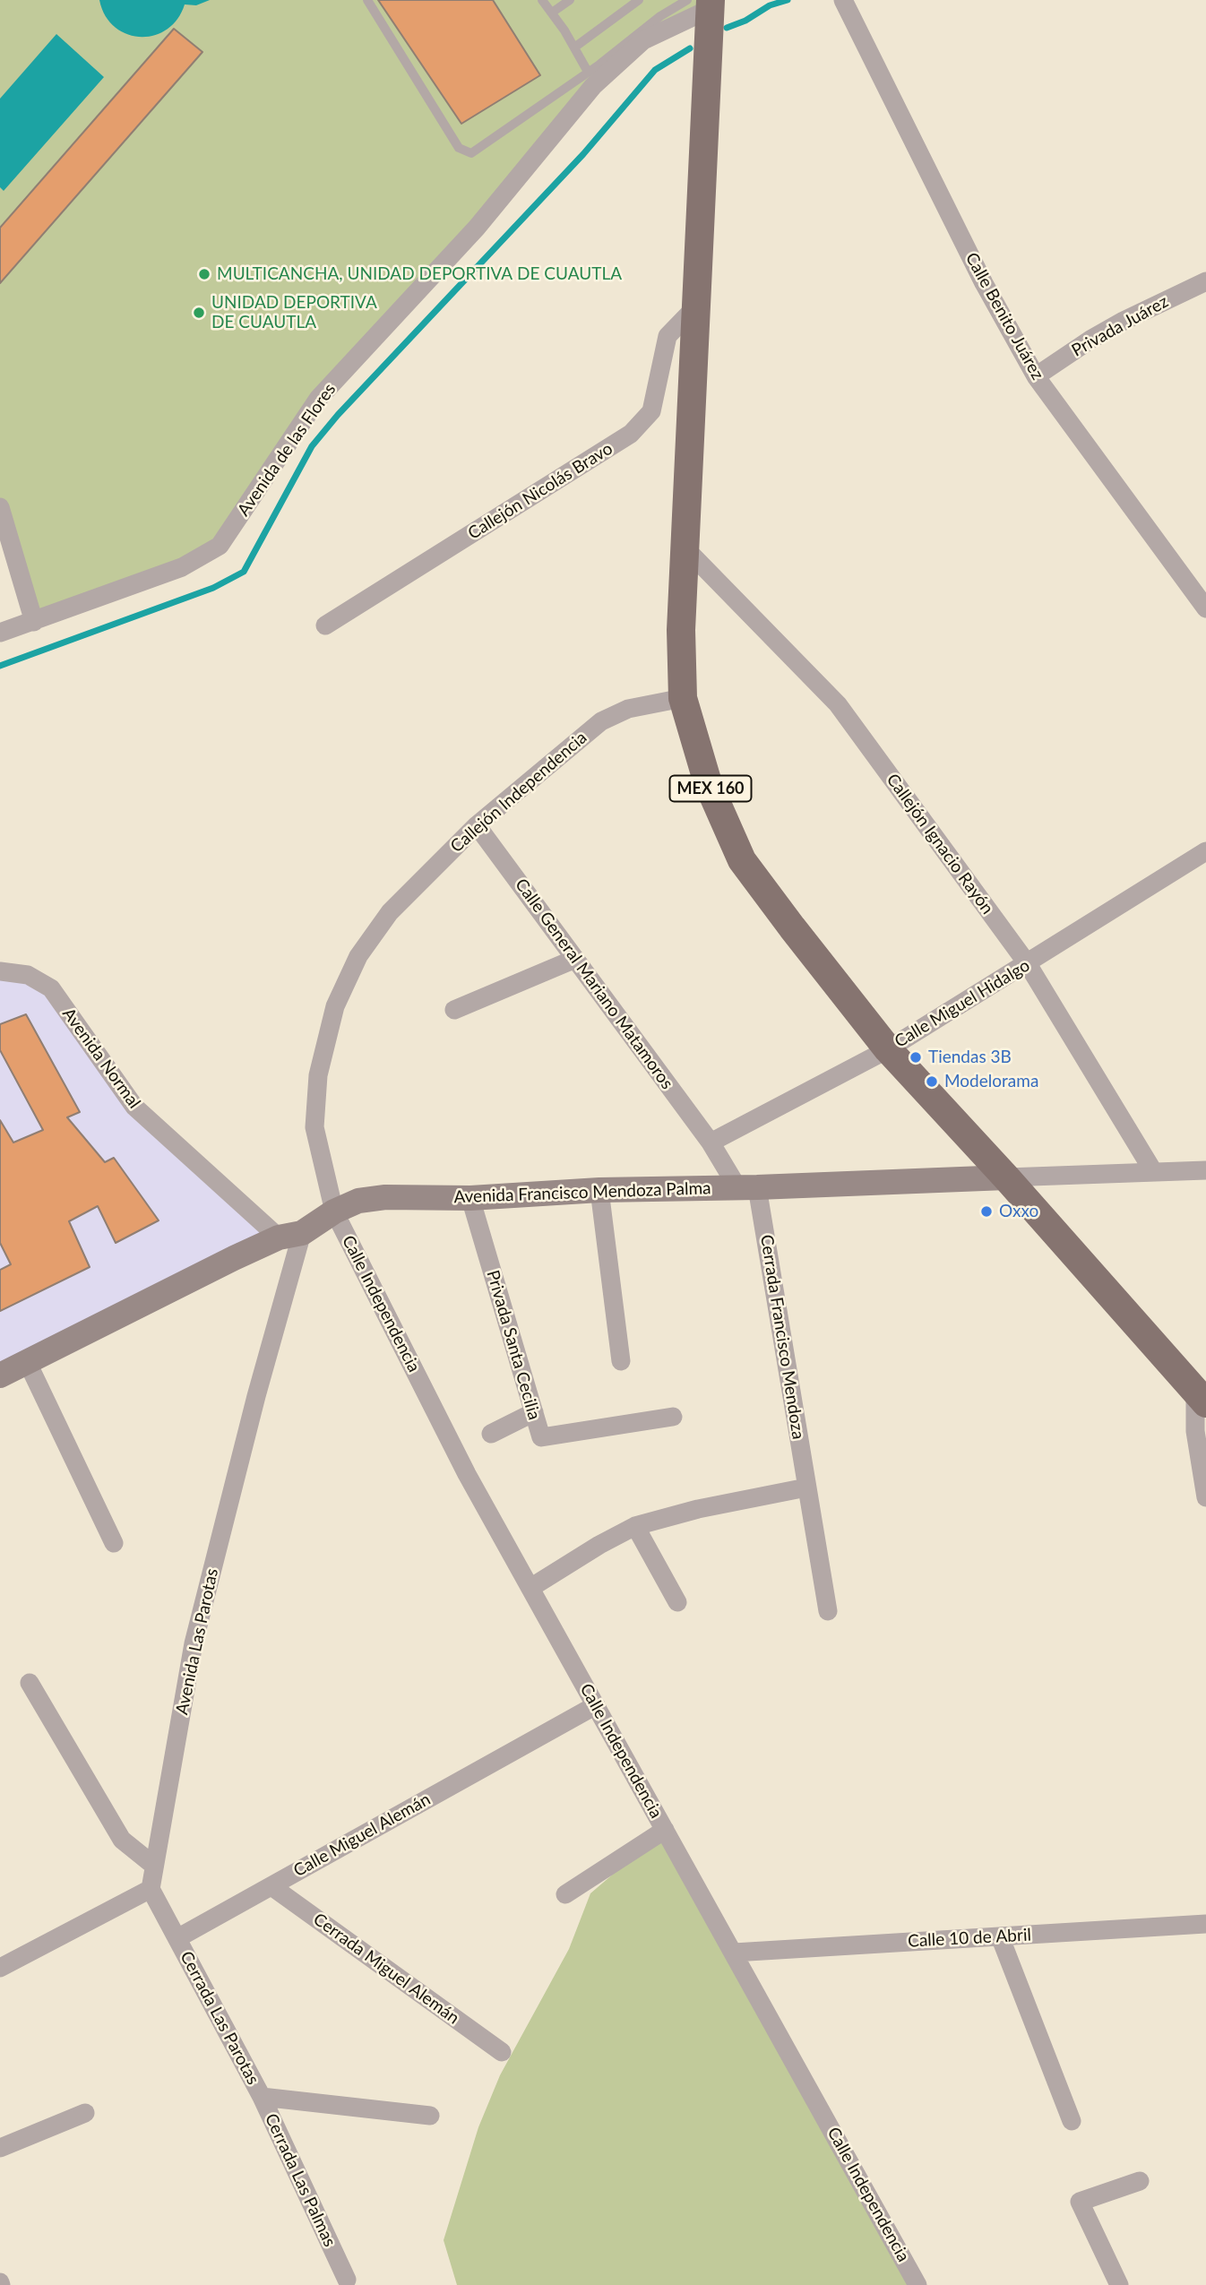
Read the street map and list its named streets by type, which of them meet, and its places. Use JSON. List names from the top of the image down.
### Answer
{
  "streets": {
    "main road": ["MEX 160"],
    "street": [
      "Calle Benito Juárez",
      "Privada Juárez",
      "Avenida de las Flores",
      "Callejón Nicolás Bravo",
      "Callejón Independencia",
      "Callejón Ignacio Rayón",
      "Calle General Mariano Matamoros",
      "Calle Miguel Hidalgo",
      "Avenida Normal",
      "Avenida Francisco Mendoza Palma",
      "Calle Independencia",
      "Cerrada Francisco Mendoza",
      "Privada Santa Cecilia",
      "Avenida Las Parotas",
      "Calle Miguel Alemán",
      "Calle 10 de Abril",
      "Cerrada Miguel Alemán",
      "Cerrada Las Parotas",
      "Cerrada Las Palmas"
    ]
  },
  "crossings": [
    ["Calle Benito Juárez", "Privada Juárez"],
    ["Avenida de las Flores", "MEX 160"],
    ["Callejón Nicolás Bravo", "MEX 160"],
    ["MEX 160", "Callejón Independencia"],
    ["MEX 160", "Callejón Ignacio Rayón"],
    ["MEX 160", "Calle Miguel Hidalgo"],
    ["MEX 160", "Avenida Francisco Mendoza Palma"],
    ["Callejón Independencia", "Calle General Mariano Matamoros"],
    ["Callejón Independencia", "Avenida Francisco Mendoza Palma"],
    ["Callejón Independencia", "Calle Independencia"],
    ["Callejón Ignacio Rayón", "Calle Miguel Hidalgo"],
    ["Callejón Ignacio Rayón", "Avenida Francisco Mendoza Palma"],
    ["Calle General Mariano Matamoros", "Calle Miguel Hidalgo"],
    ["Calle General Mariano Matamoros", "Avenida Francisco Mendoza Palma"],
    ["Calle General Mariano Matamoros", "Cerrada Francisco Mendoza"],
    ["Avenida Normal", "Avenida Francisco Mendoza Palma"],
    ["Avenida Normal", "Avenida Las Parotas"],
    ["Avenida Francisco Mendoza Palma", "Calle Independencia"],
    ["Avenida Francisco Mendoza Palma", "Cerrada Francisco Mendoza"],
    ["Avenida Francisco Mendoza Palma", "Privada Santa Cecilia"],
    ["Avenida Francisco Mendoza Palma", "Avenida Las Parotas"],
    ["Calle Independencia", "Calle Miguel Alemán"],
    ["Calle Independencia", "Calle 10 de Abril"],
    ["Calle Miguel Alemán", "Cerrada Miguel Alemán"],
    ["Calle Miguel Alemán", "Cerrada Las Parotas"],
    ["Cerrada Las Parotas", "Cerrada Las Palmas"]
  ],
  "places": [
    "MULTICANCHA, UNIDAD DEPORTIVA DE CUAUTLA",
    "UNIDAD DEPORTIVA DE CUAUTLA",
    "Tiendas 3B",
    "Modelorama",
    "Oxxo"
  ]
}
